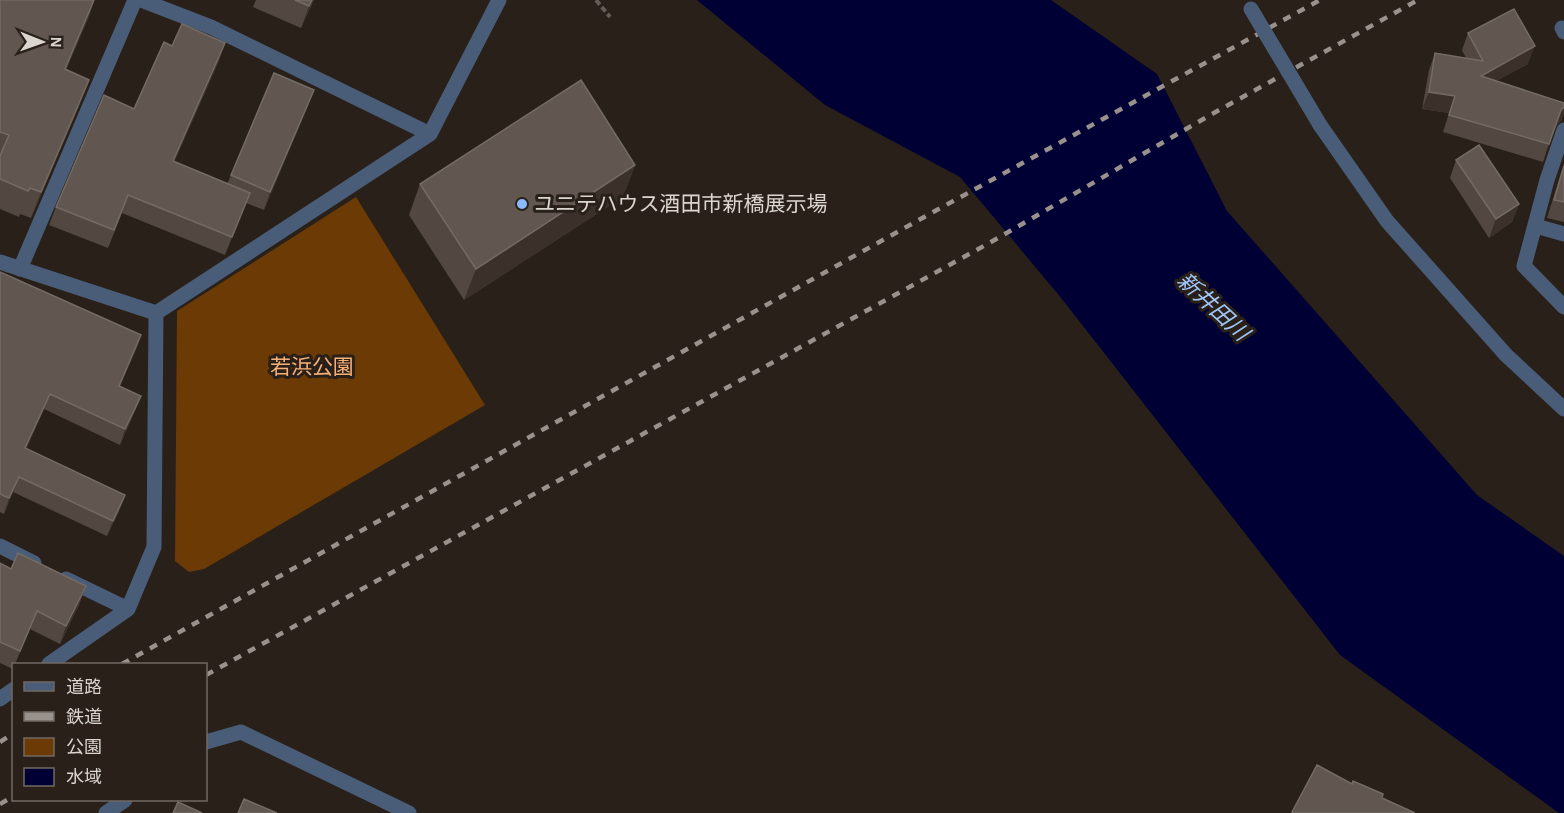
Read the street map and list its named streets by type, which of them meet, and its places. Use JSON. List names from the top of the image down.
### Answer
{
  "water": ["新井田川"],
  "parks": ["若浜公園"],
  "places": ["ユニテハウス酒田市新橋展示場"],
  "legend": [
    "道路",
    "鉄道",
    "公園",
    "水域"
  ],
  "north": "right"
}
